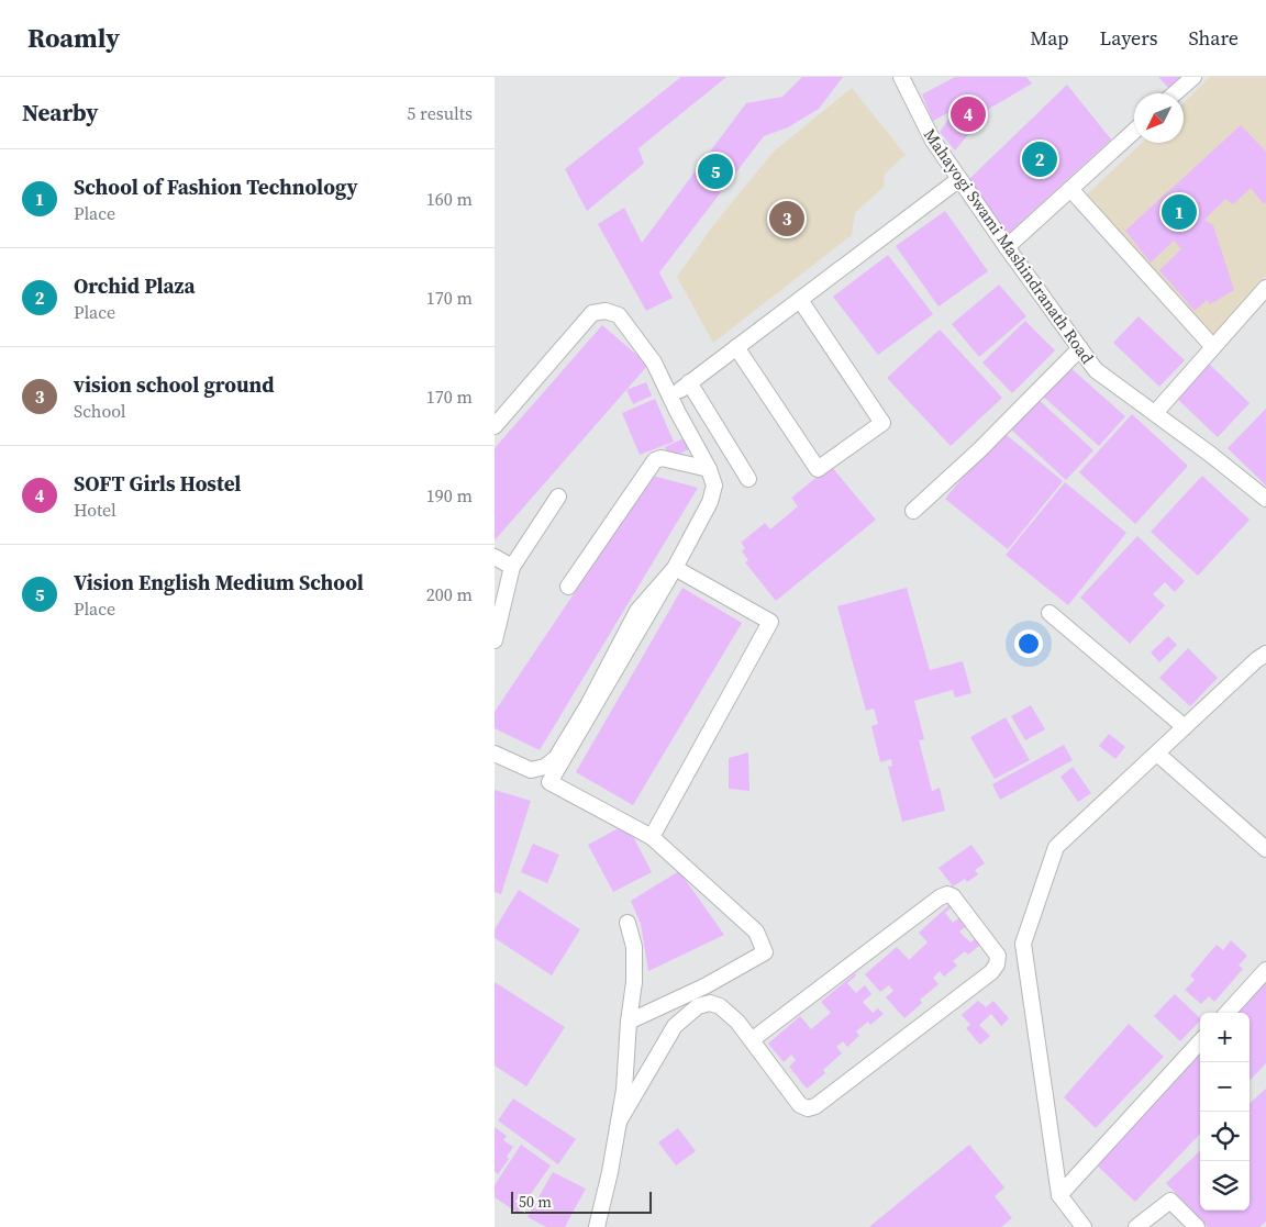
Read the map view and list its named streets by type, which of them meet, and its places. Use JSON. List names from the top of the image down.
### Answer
{
  "streets": {
    "street": ["Mahayogi Swami Mashindranath Road"]
  },
  "scale_bar": "50 m",
  "north": "bottom left",
  "page": {
    "header": "Roamly",
    "nav": ["Map", "Layers", "Share"],
    "heading": ["Nearby", "5 results"],
    "pins": [
      "4",
      "2",
      "5",
      "1",
      "3"
    ],
    "list": [
      {
        "mark": "1",
        "name": "School of Fashion Technology",
        "note": "Place",
        "value": "160 m"
      },
      {
        "mark": "2",
        "name": "Orchid Plaza",
        "note": "Place",
        "value": "170 m"
      },
      {
        "mark": "3",
        "name": "vision school ground",
        "note": "School",
        "value": "170 m"
      },
      {
        "mark": "4",
        "name": "SOFT Girls Hostel",
        "note": "Hotel",
        "value": "190 m"
      },
      {
        "mark": "5",
        "name": "Vision English Medium School",
        "note": "Place",
        "value": "200 m"
      }
    ],
    "map_buttons": ["+", "−"],
    "scale": "50 m"
  }
}
